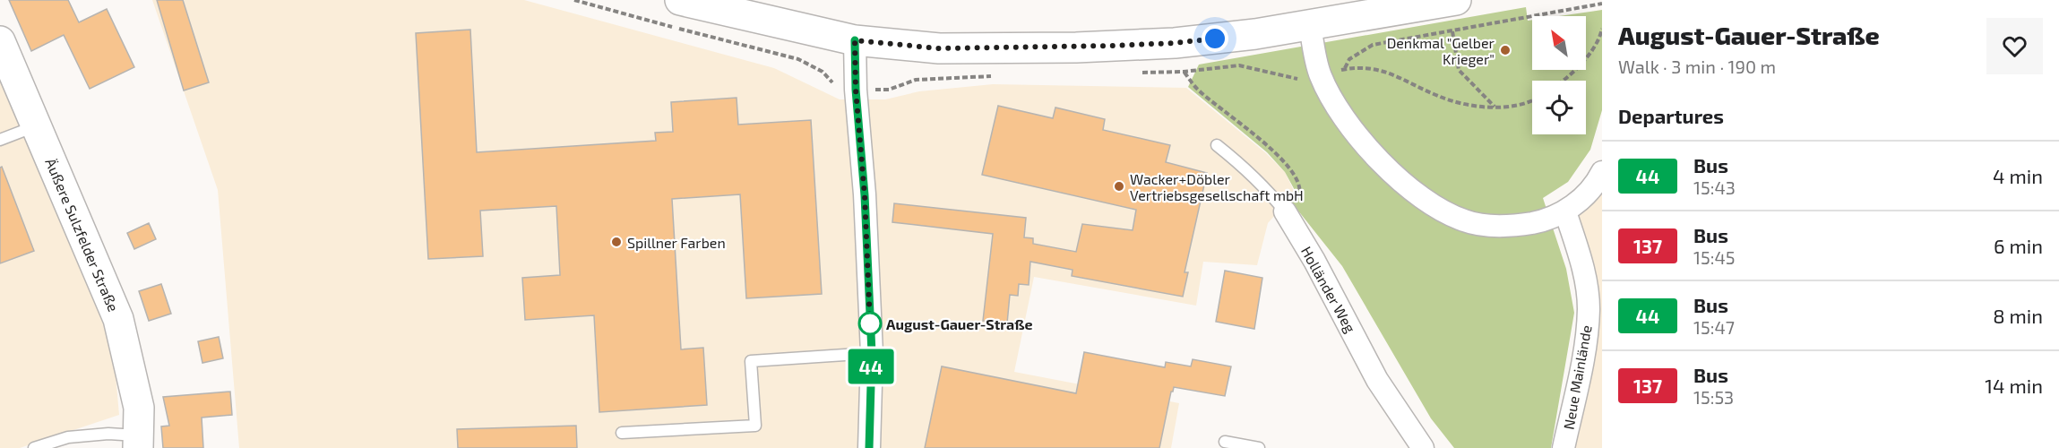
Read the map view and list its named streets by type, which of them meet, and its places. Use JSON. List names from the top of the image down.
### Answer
{
  "streets": {
    "main road": ["Äußere Sulzfelder Straße"],
    "street": ["Holländer Weg", "Neue Mainlände"]
  },
  "places": [
    "Denkmal \"Gelber Krieger\"",
    "Wacker+Döbler Vertriebsgesellschaft mbH",
    "Spillner Farben",
    "August-Gauer-Straße"
  ],
  "lines": ["bus line 44"],
  "north": "top left",
  "page": {
    "on_map": "44",
    "heading": [
      ["August-Gauer-Straße", "Walk · 3 min · 190 m"],
      "Departures"
    ],
    "list": [
      {
        "mark": "44",
        "name": "Bus",
        "note": "15:43",
        "value": "4 min"
      },
      {
        "mark": "137",
        "name": "Bus",
        "note": "15:45",
        "value": "6 min"
      },
      {
        "mark": "44",
        "name": "Bus",
        "note": "15:47",
        "value": "8 min"
      },
      {
        "mark": "137",
        "name": "Bus",
        "note": "15:53",
        "value": "14 min"
      }
    ]
  }
}
